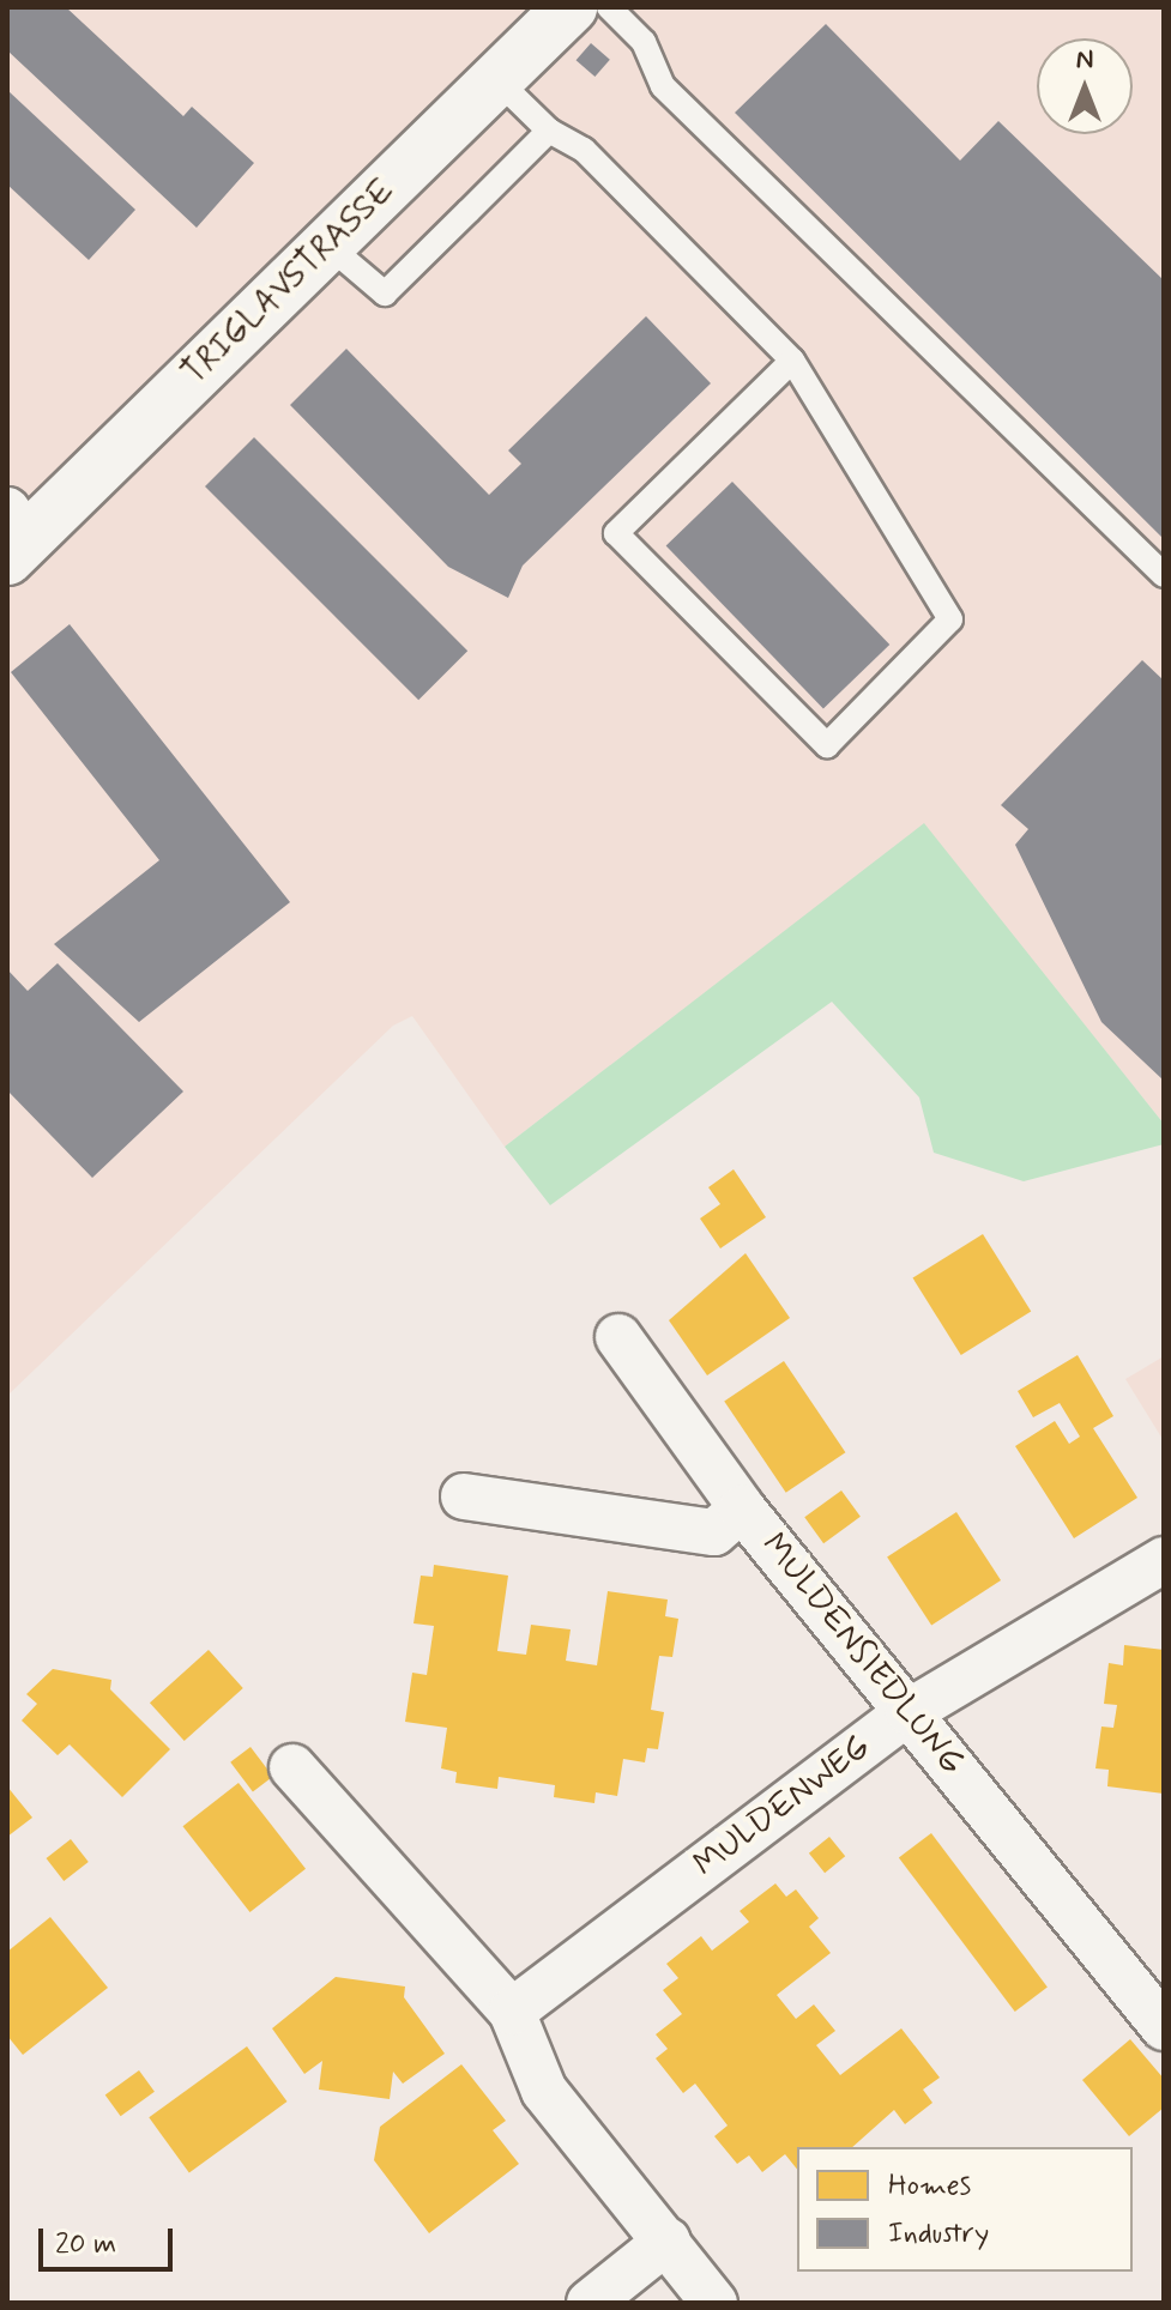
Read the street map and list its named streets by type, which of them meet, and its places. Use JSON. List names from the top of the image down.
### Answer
{
  "streets": {
    "street": ["TRIGLAVSTRASSE", "MULDENSIEDLUNG", "MULDENWEG"]
  },
  "crossings": [
    ["MULDENSIEDLUNG", "MULDENWEG"]
  ],
  "legend": ["Homes", "Industry"],
  "scale_bar": "20 m",
  "north": "top"
}
